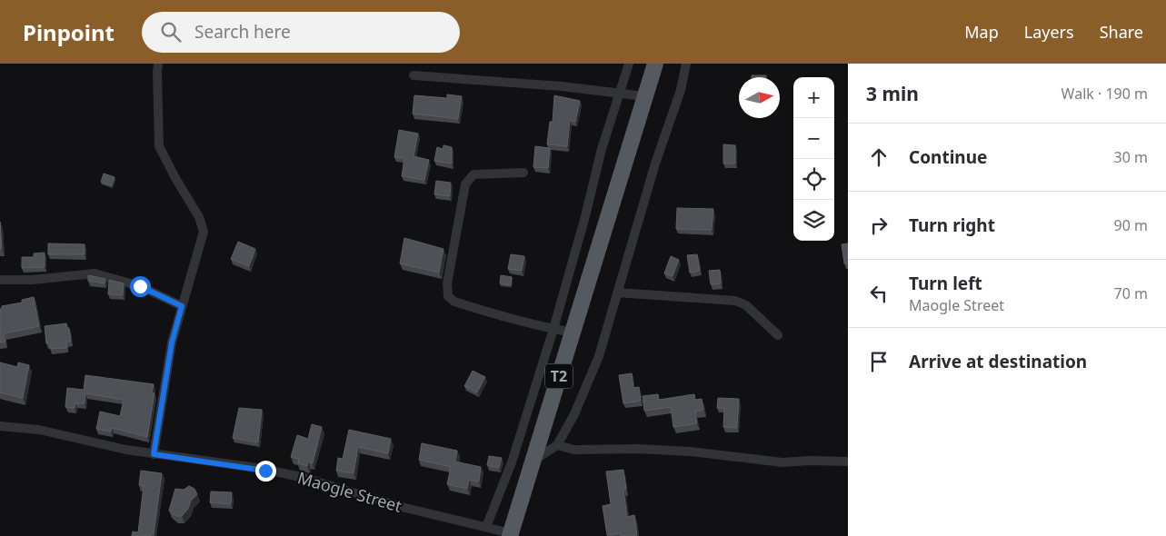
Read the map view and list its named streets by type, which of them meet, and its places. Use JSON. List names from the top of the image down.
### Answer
{
  "streets": {
    "highway": ["T2"],
    "street": ["Maogle Street"]
  },
  "crossings": [
    ["T2", "Maogle Street"]
  ],
  "north": "right",
  "page": {
    "header": "Pinpoint",
    "search": "Search here",
    "nav": ["Map", "Layers", "Share"],
    "heading": ["3 min", "Walk · 190 m"],
    "map_buttons": ["+", "−"],
    "list": [
      ["Continue", "30 m"],
      ["Turn right", "90 m"],
      ["Turn left", "Maogle Street", "70 m"],
      "Arrive at destination"
    ]
  }
}
